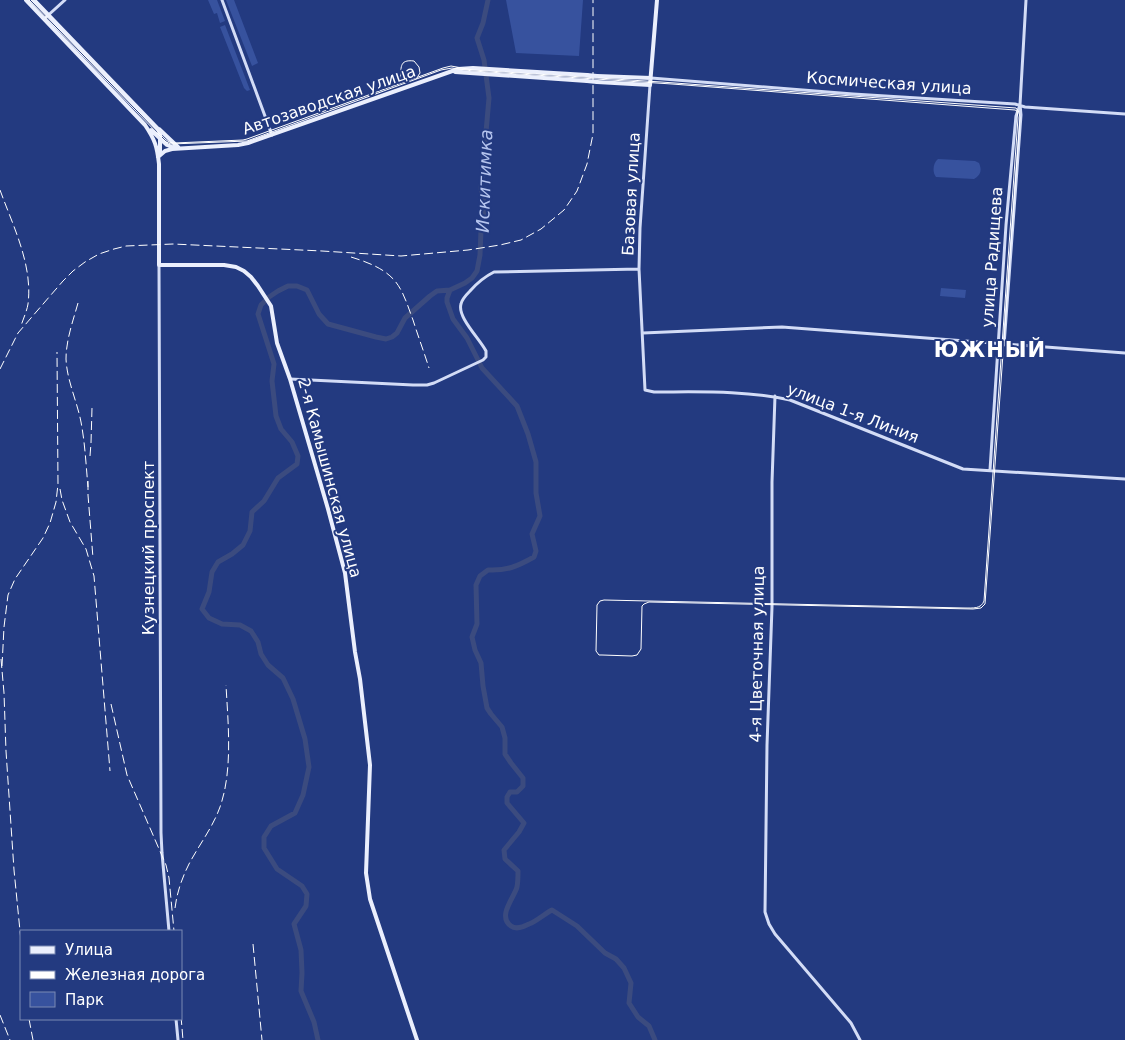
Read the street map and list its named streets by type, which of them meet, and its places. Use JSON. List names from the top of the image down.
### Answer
{
  "streets": {
    "main road": [
      "Автозаводская улица",
      "Базовая улица",
      "2-я Камышинская улица",
      "Кузнецкий проспект"
    ],
    "street": [
      "Космическая улица",
      "улица Радищева",
      "улица 1-я Линия",
      "4-я Цветочная улица"
    ]
  },
  "crossings": [
    ["Космическая улица", "Автозаводская улица"],
    ["Космическая улица", "Базовая улица"],
    ["Космическая улица", "улица Радищева"],
    ["Автозаводская улица", "Базовая улица"],
    ["Автозаводская улица", "Кузнецкий проспект"],
    ["Базовая улица", "улица 1-я Линия"],
    ["улица Радищева", "улица 1-я Линия"],
    ["улица 1-я Линия", "4-я Цветочная улица"],
    ["2-я Камышинская улица", "Кузнецкий проспект"]
  ],
  "districts": ["ЮЖНЫЙ"],
  "water": ["Искитимка"],
  "legend": ["Улица", "Железная дорога", "Парк"]
}
